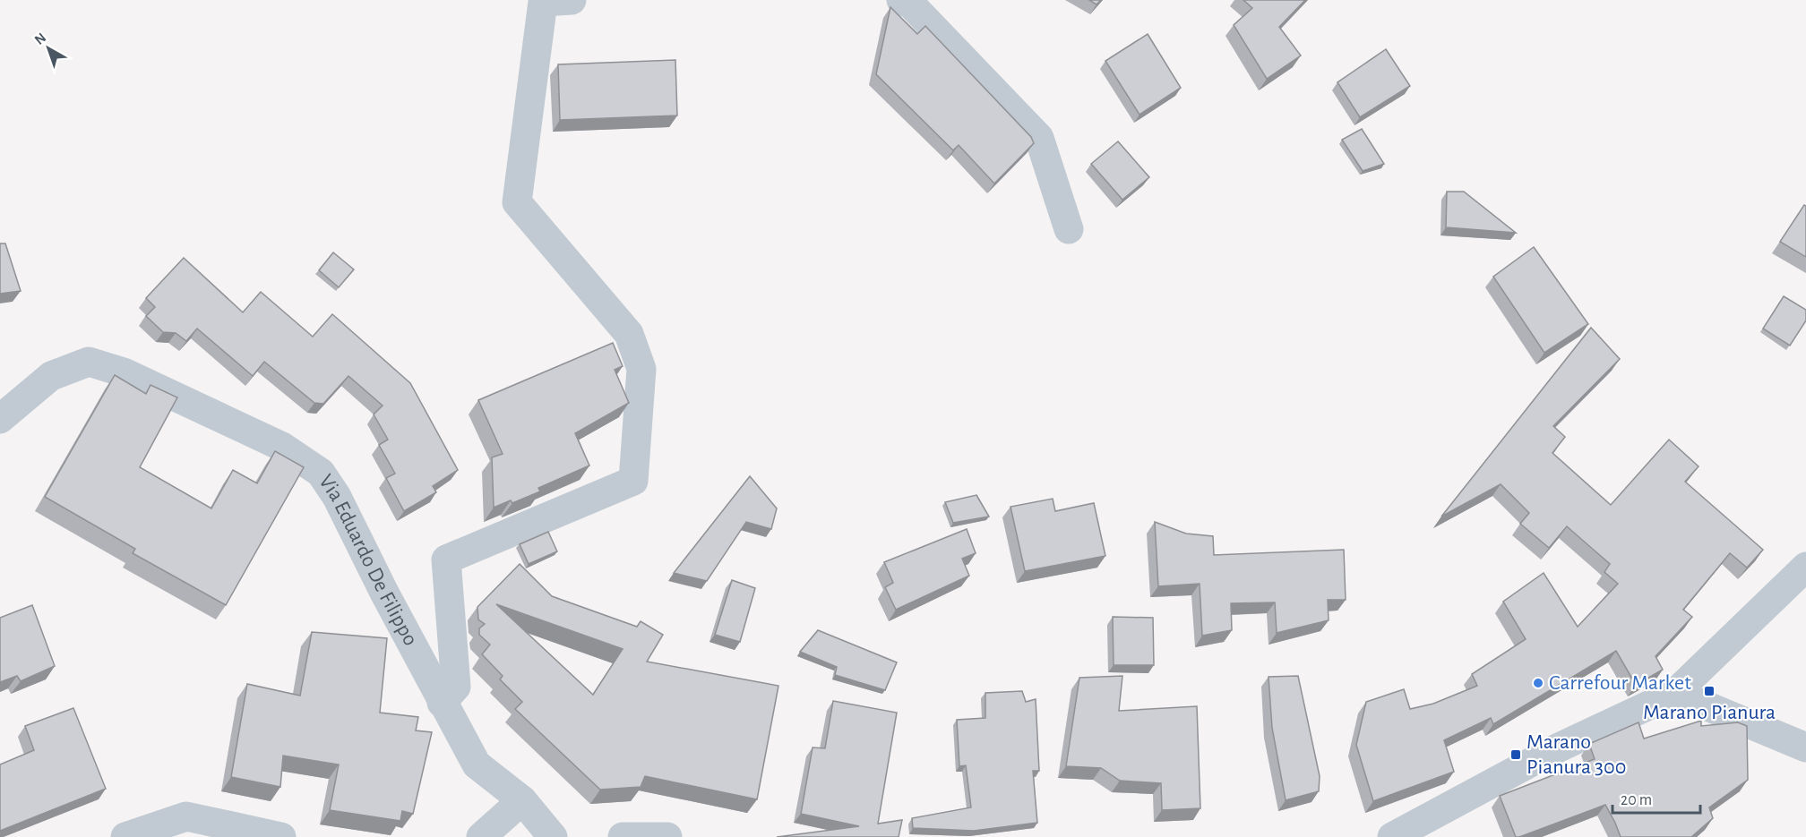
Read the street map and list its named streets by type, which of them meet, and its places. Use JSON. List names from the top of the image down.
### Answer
{
  "streets": {
    "street": ["Via Eduardo De Filippo"]
  },
  "places": {
    "other": ["Carrefour Market"],
    "transit": ["Marano Pianura", "Marano Pianura 300"]
  },
  "scale_bar": "20 m",
  "north": "top left"
}
